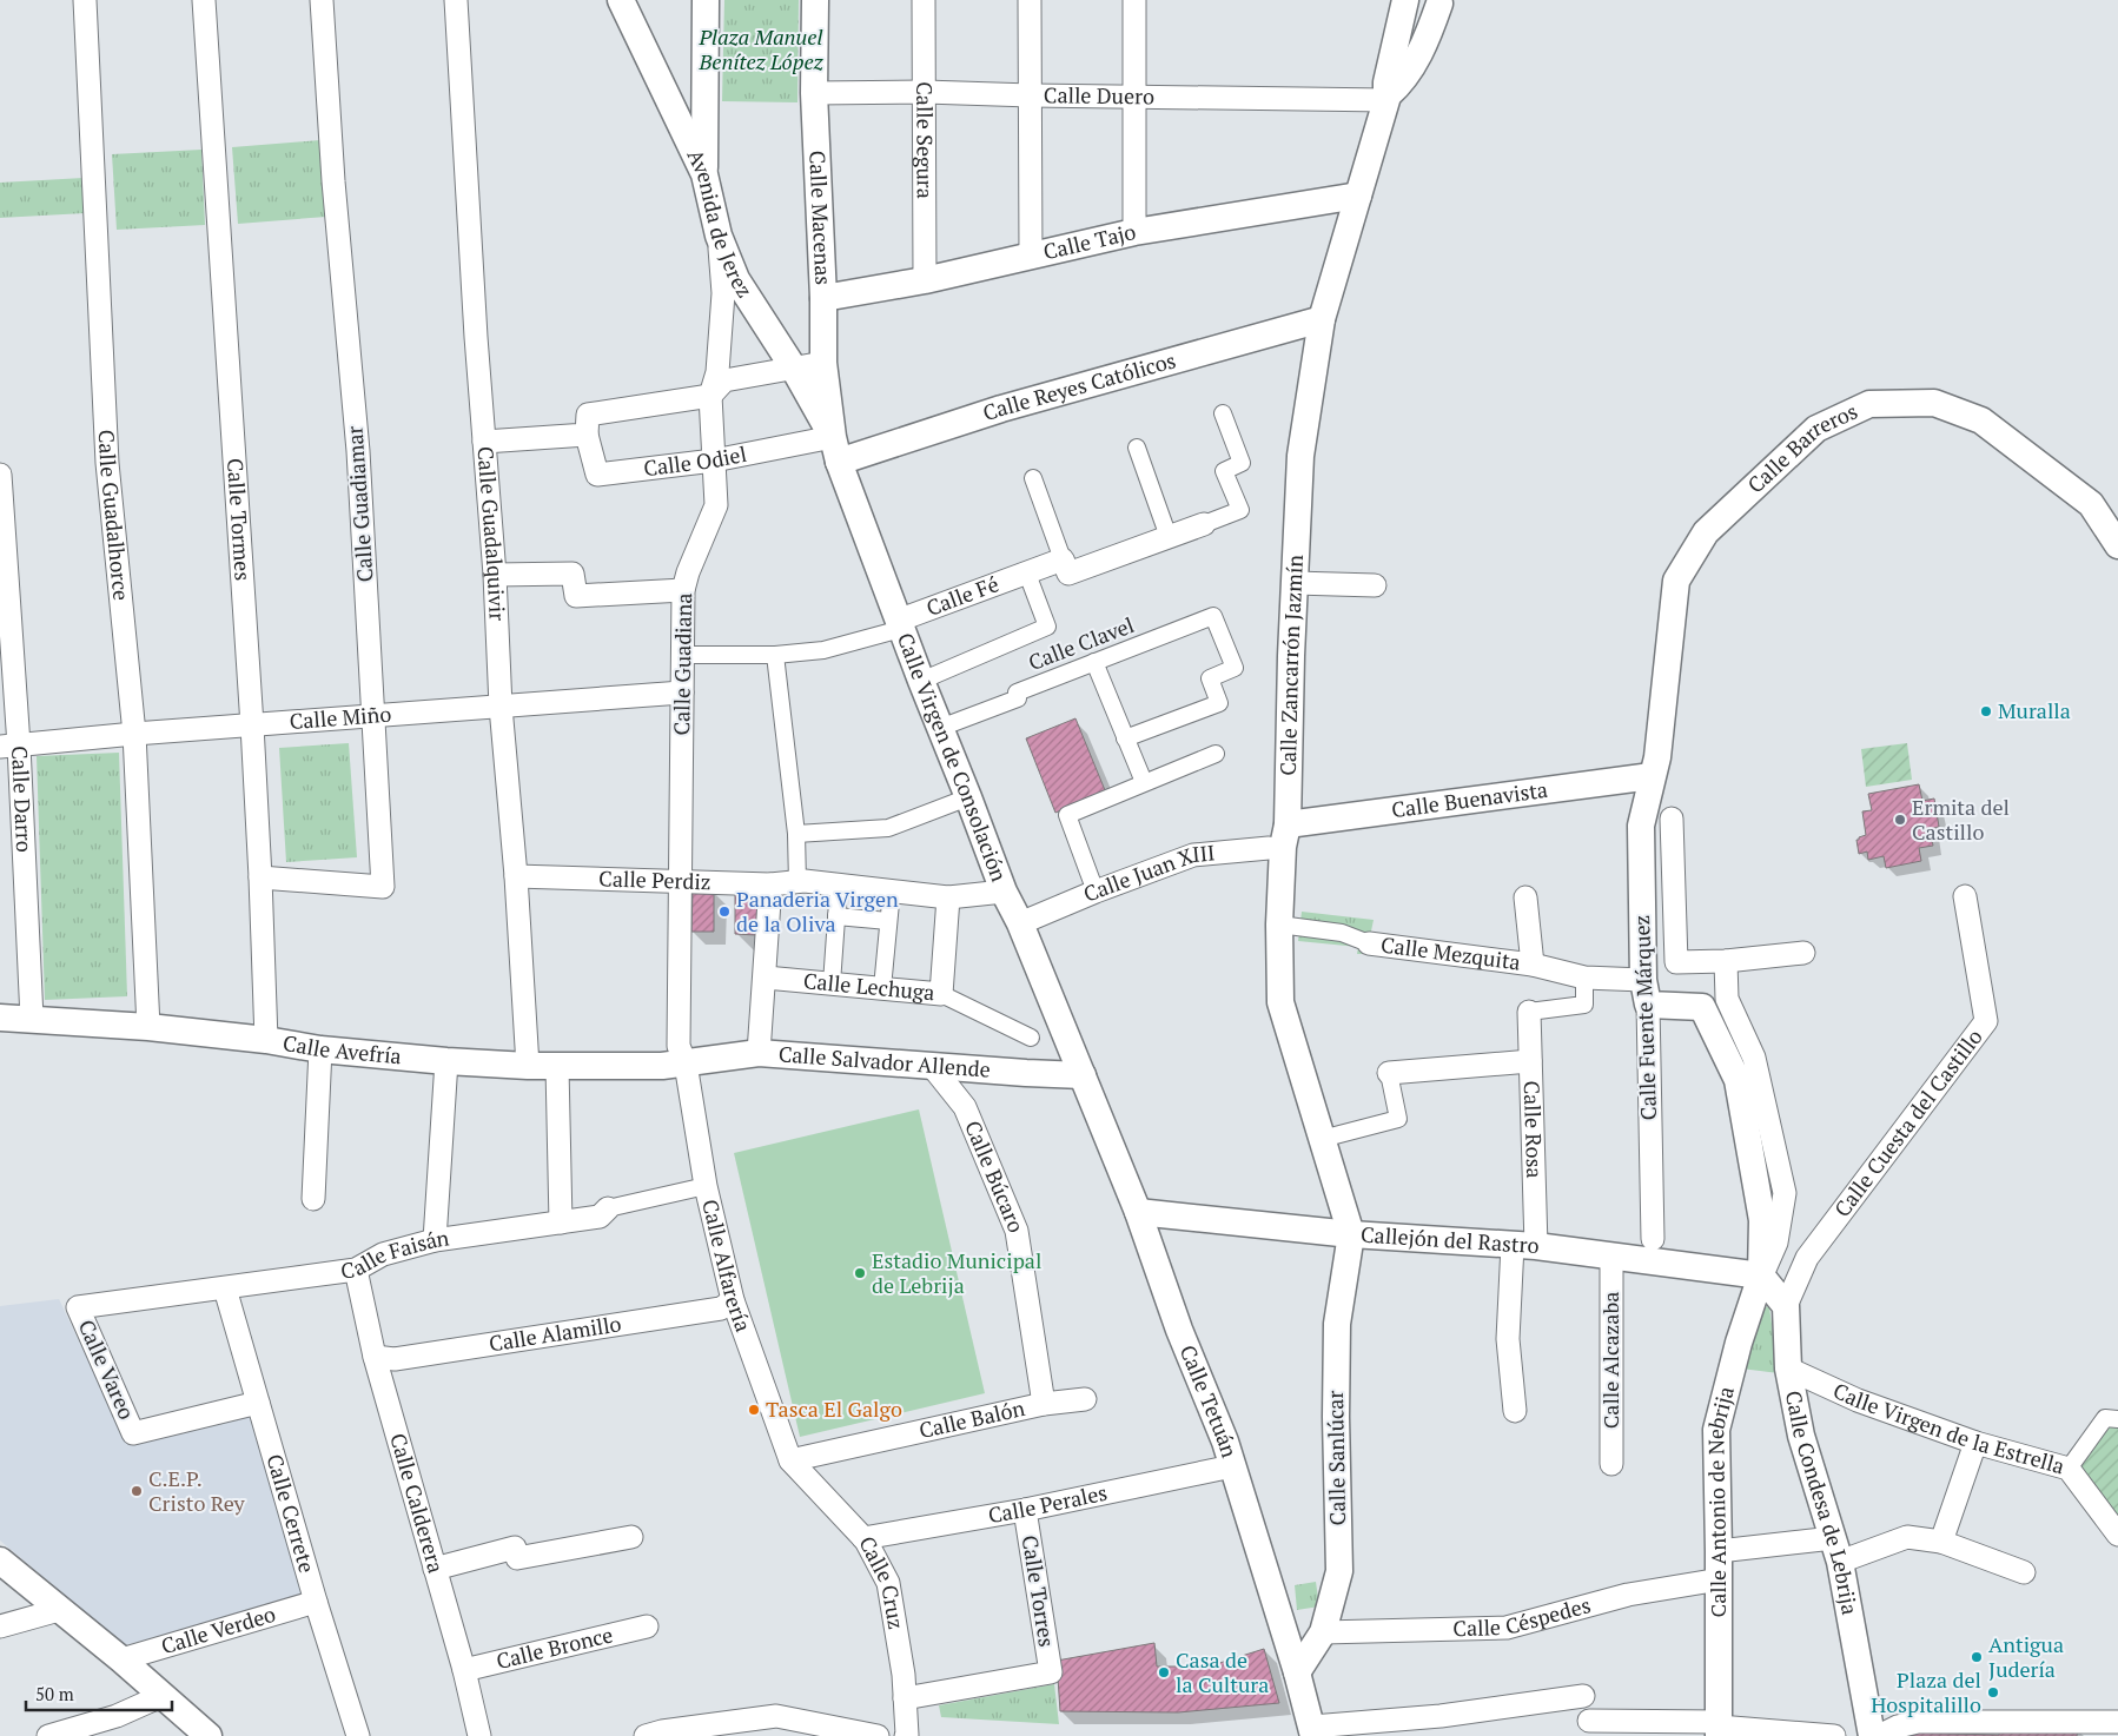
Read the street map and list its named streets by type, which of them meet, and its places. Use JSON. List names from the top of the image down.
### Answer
{
  "streets": {
    "street": [
      "Calle Duero",
      "Calle Segura",
      "Calle Macenas",
      "Avenida de Jerez",
      "Calle Tajo",
      "Calle Reyes Católicos",
      "Calle Barreros",
      "Calle Odiel",
      "Calle Guadiamar",
      "Calle Guadalhorce",
      "Calle Tormes",
      "Calle Guadalquivir",
      "Calle Fé",
      "Calle Clavel",
      "Calle Guadiana",
      "Calle Zancarrón Jazmín",
      "Calle Miño",
      "Calle Virgen de Consolación",
      "Calle Darro",
      "Calle Buenavista",
      "Calle Juan XIII",
      "Calle Perdiz",
      "Calle Mezquita",
      "Calle Lechuga",
      "Calle Fuente Márquez",
      "Calle Avefría",
      "Calle Salvador Allende",
      "Calle Cuesta del Castillo",
      "Calle Rosa",
      "Calle Búcaro",
      "Callejón del Rastro",
      "Calle Faisán",
      "Calle Alfarería",
      "Calle Alamillo",
      "Calle Alcazaba",
      "Calle Vareo",
      "Calle Tetuán",
      "Calle Balón",
      "Calle Virgen de la Estrella",
      "Calle Sanlúcar",
      "Calle Calderera",
      "Calle Antonio de Nebrija",
      "Calle Condesa de Lebrija",
      "Calle Perales",
      "Calle Cerrete",
      "Calle Cruz",
      "Calle Torres",
      "Calle Céspedes",
      "Calle Verdeo",
      "Calle Bronce"
    ]
  },
  "crossings": [
    ["Calle Duero", "Calle Segura"],
    ["Calle Duero", "Calle Macenas"],
    ["Calle Duero", "Calle Zancarrón Jazmín"],
    ["Calle Segura", "Calle Tajo"],
    ["Calle Macenas", "Avenida de Jerez"],
    ["Calle Macenas", "Calle Tajo"],
    ["Calle Macenas", "Calle Reyes Católicos"],
    ["Calle Macenas", "Calle Odiel"],
    ["Calle Macenas", "Calle Virgen de Consolación"],
    ["Avenida de Jerez", "Calle Reyes Católicos"],
    ["Avenida de Jerez", "Calle Odiel"],
    ["Avenida de Jerez", "Calle Guadiana"],
    ["Avenida de Jerez", "Calle Virgen de Consolación"],
    ["Calle Tajo", "Calle Zancarrón Jazmín"],
    ["Calle Reyes Católicos", "Calle Odiel"],
    ["Calle Reyes Católicos", "Calle Zancarrón Jazmín"],
    ["Calle Reyes Católicos", "Calle Virgen de Consolación"],
    ["Calle Barreros", "Calle Buenavista"],
    ["Calle Barreros", "Calle Fuente Márquez"],
    ["Calle Odiel", "Calle Guadiana"],
    ["Calle Odiel", "Calle Virgen de Consolación"],
    ["Calle Guadiamar", "Calle Tormes"],
    ["Calle Guadiamar", "Calle Miño"],
    ["Calle Guadalhorce", "Calle Miño"],
    ["Calle Guadalhorce", "Calle Avefría"],
    ["Calle Tormes", "Calle Miño"],
    ["Calle Tormes", "Calle Avefría"],
    ["Calle Guadalquivir", "Calle Miño"],
    ["Calle Guadalquivir", "Calle Perdiz"],
    ["Calle Guadalquivir", "Calle Avefría"],
    ["Calle Fé", "Calle Virgen de Consolación"],
    ["Calle Clavel", "Calle Virgen de Consolación"],
    ["Calle Guadiana", "Calle Miño"],
    ["Calle Guadiana", "Calle Perdiz"],
    ["Calle Guadiana", "Calle Avefría"],
    ["Calle Guadiana", "Calle Salvador Allende"],
    ["Calle Guadiana", "Calle Alfarería"],
    ["Calle Zancarrón Jazmín", "Calle Buenavista"],
    ["Calle Zancarrón Jazmín", "Calle Juan XIII"],
    ["Calle Zancarrón Jazmín", "Callejón del Rastro"],
    ["Calle Zancarrón Jazmín", "Calle Sanlúcar"],
    ["Calle Miño", "Calle Darro"],
    ["Calle Virgen de Consolación", "Calle Juan XIII"],
    ["Calle Virgen de Consolación", "Calle Perdiz"],
    ["Calle Virgen de Consolación", "Calle Salvador Allende"],
    ["Calle Virgen de Consolación", "Calle Tetuán"],
    ["Calle Darro", "Calle Avefría"],
    ["Calle Buenavista", "Calle Juan XIII"],
    ["Calle Buenavista", "Calle Fuente Márquez"],
    ["Calle Mezquita", "Calle Fuente Márquez"],
    ["Calle Mezquita", "Calle Antonio de Nebrija"],
    ["Calle Fuente Márquez", "Callejón del Rastro"],
    ["Calle Fuente Márquez", "Calle Antonio de Nebrija"],
    ["Calle Avefría", "Calle Salvador Allende"],
    ["Calle Avefría", "Calle Alfarería"],
    ["Calle Salvador Allende", "Calle Búcaro"],
    ["Calle Salvador Allende", "Calle Alfarería"],
    ["Calle Salvador Allende", "Calle Tetuán"],
    ["Calle Cuesta del Castillo", "Calle Condesa de Lebrija"],
    ["Calle Rosa", "Callejón del Rastro"],
    ["Calle Búcaro", "Calle Balón"],
    ["Callejón del Rastro", "Calle Alcazaba"],
    ["Callejón del Rastro", "Calle Tetuán"],
    ["Callejón del Rastro", "Calle Sanlúcar"],
    ["Callejón del Rastro", "Calle Antonio de Nebrija"],
    ["Calle Faisán", "Calle Alfarería"],
    ["Calle Faisán", "Calle Vareo"],
    ["Calle Faisán", "Calle Calderera"],
    ["Calle Faisán", "Calle Cerrete"],
    ["Calle Alfarería", "Calle Alamillo"],
    ["Calle Alfarería", "Calle Balón"],
    ["Calle Alfarería", "Calle Cruz"],
    ["Calle Alamillo", "Calle Calderera"],
    ["Calle Vareo", "Calle Cerrete"],
    ["Calle Tetuán", "Calle Sanlúcar"],
    ["Calle Tetuán", "Calle Perales"],
    ["Calle Balón", "Calle Cruz"],
    ["Calle Virgen de la Estrella", "Calle Condesa de Lebrija"],
    ["Calle Sanlúcar", "Calle Céspedes"],
    ["Calle Calderera", "Calle Bronce"],
    ["Calle Antonio de Nebrija", "Calle Céspedes"],
    ["Calle Perales", "Calle Cruz"],
    ["Calle Perales", "Calle Torres"],
    ["Calle Cerrete", "Calle Verdeo"],
    ["Calle Cruz", "Calle Torres"]
  ],
  "parks": ["Plaza Manuel Benítez López"],
  "places": [
    "Muralla",
    "Ermita del Castillo",
    "Panaderia Virgen de la Oliva",
    "Estadio Municipal de Lebrija",
    "Tasca El Galgo",
    "C.E.P. Cristo Rey",
    "Antigua Judería",
    "Casa de la Cultura",
    "Plaza del Hospitalillo"
  ],
  "scale_bar": "50 m"
}
